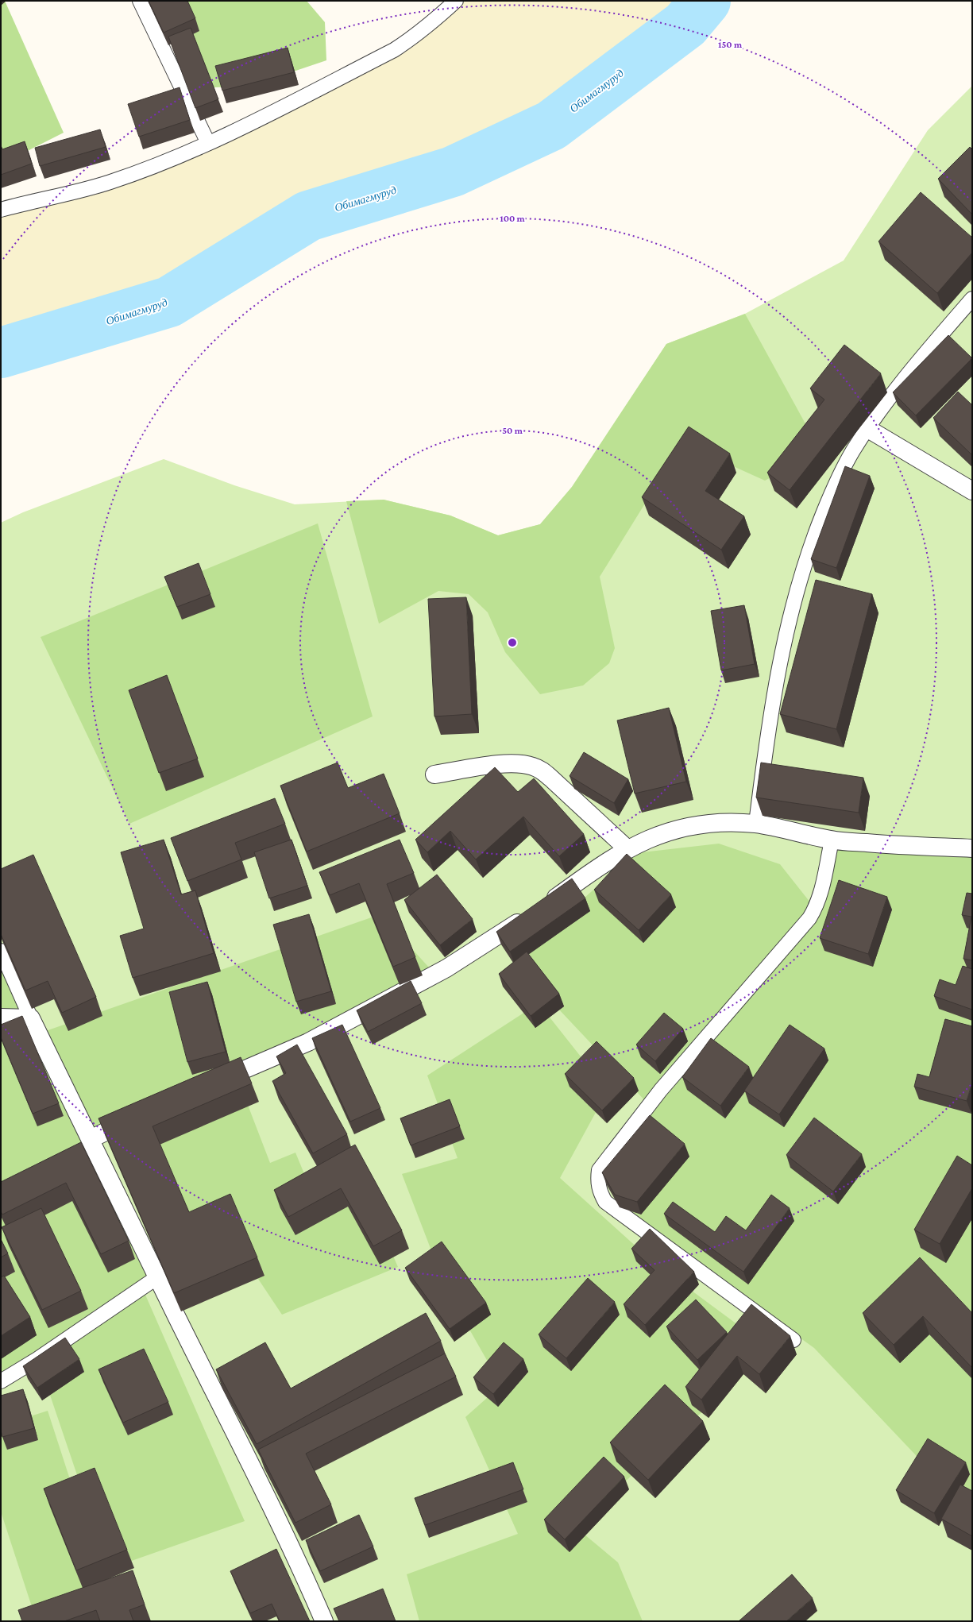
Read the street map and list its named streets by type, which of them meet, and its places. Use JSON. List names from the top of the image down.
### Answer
{
  "water": ["Обимагмуруд"],
  "rings": ["150 m", "100 m", "50 m"]
}
